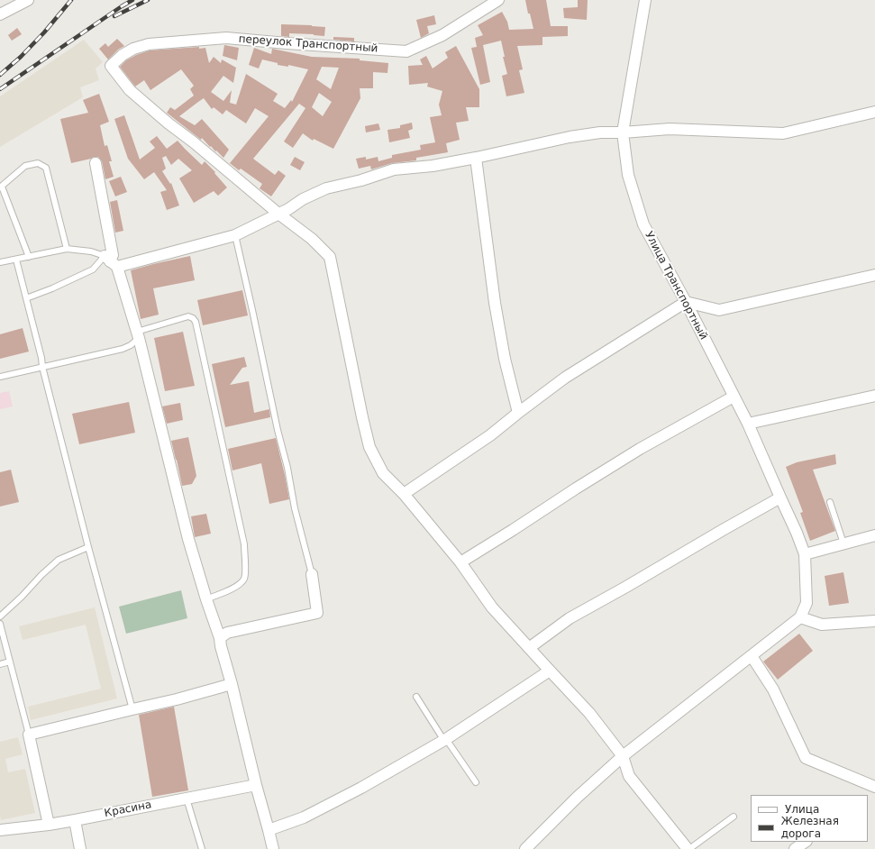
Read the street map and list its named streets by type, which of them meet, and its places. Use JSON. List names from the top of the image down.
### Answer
{
  "streets": {
    "street": ["переулок Транспортный", "Улица Транспортный", "Красина"]
  },
  "legend": ["Улица", "Железная дорога"]
}
